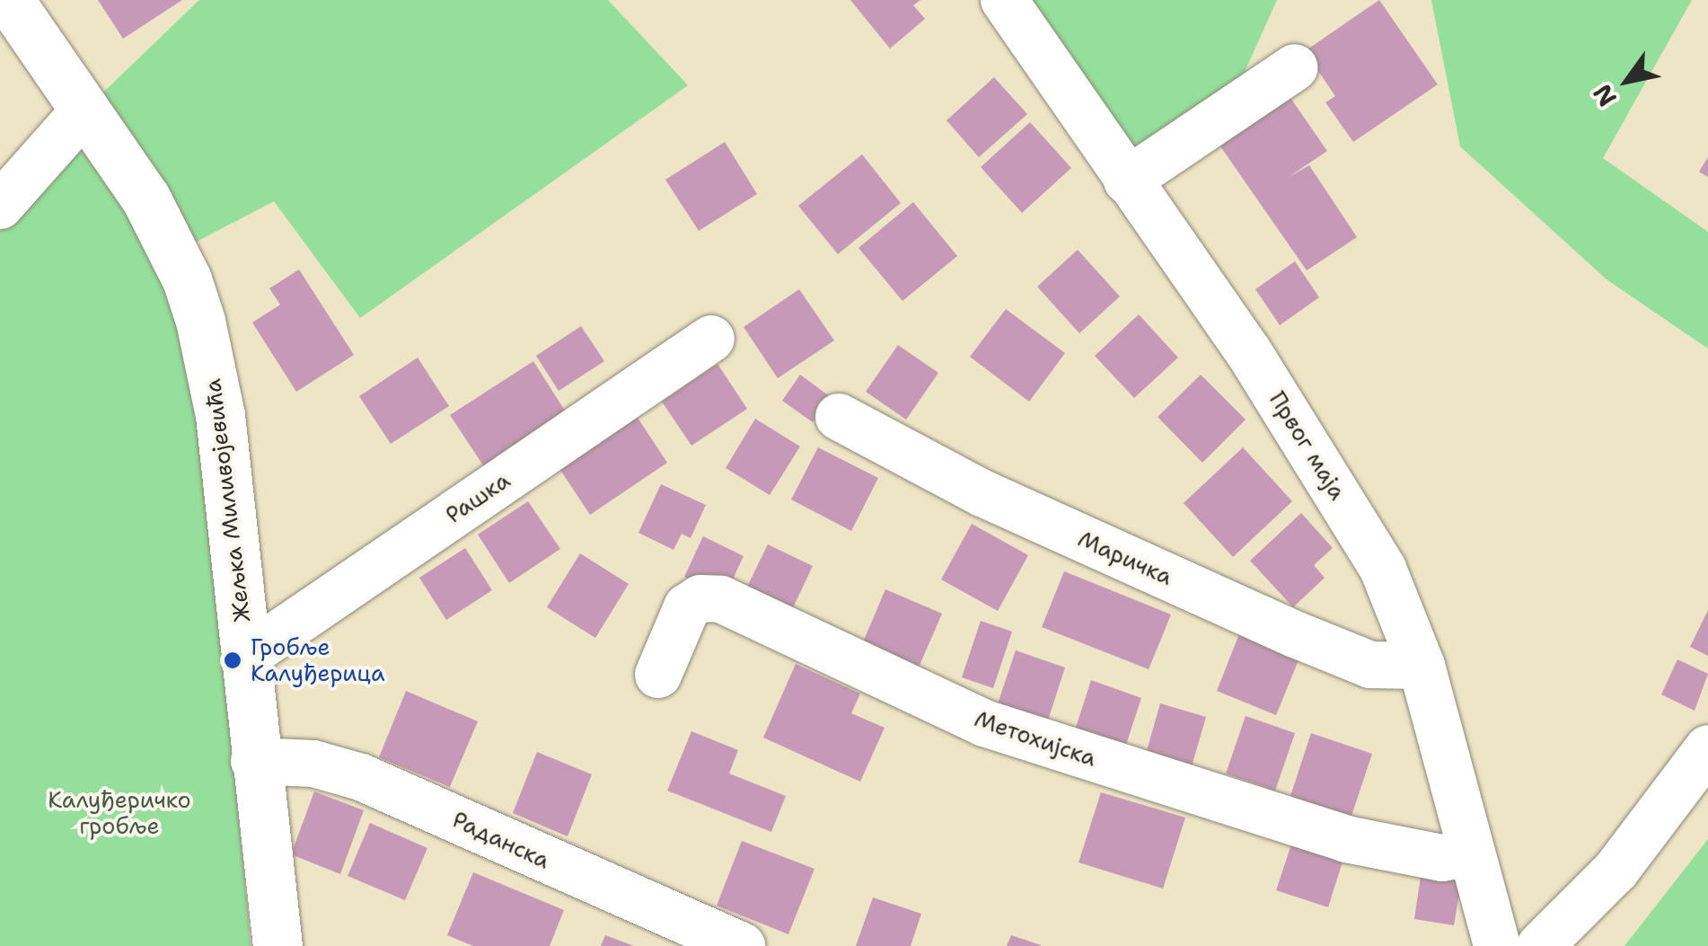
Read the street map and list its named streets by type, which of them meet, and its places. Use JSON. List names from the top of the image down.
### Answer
{
  "streets": {
    "street": [
      "Првог маја",
      "Рашка",
      "Жељка Миливојевића",
      "Маричка",
      "Метохијска",
      "Раданска"
    ]
  },
  "crossings": [
    ["Првог маја", "Маричка"],
    ["Првог маја", "Метохијска"],
    ["Рашка", "Жељка Миливојевића"],
    ["Жељка Миливојевића", "Раданска"]
  ],
  "parks": ["Калуђеричко гробље"],
  "places": ["Гробље Калуђерица"],
  "north": "bottom left"
}
